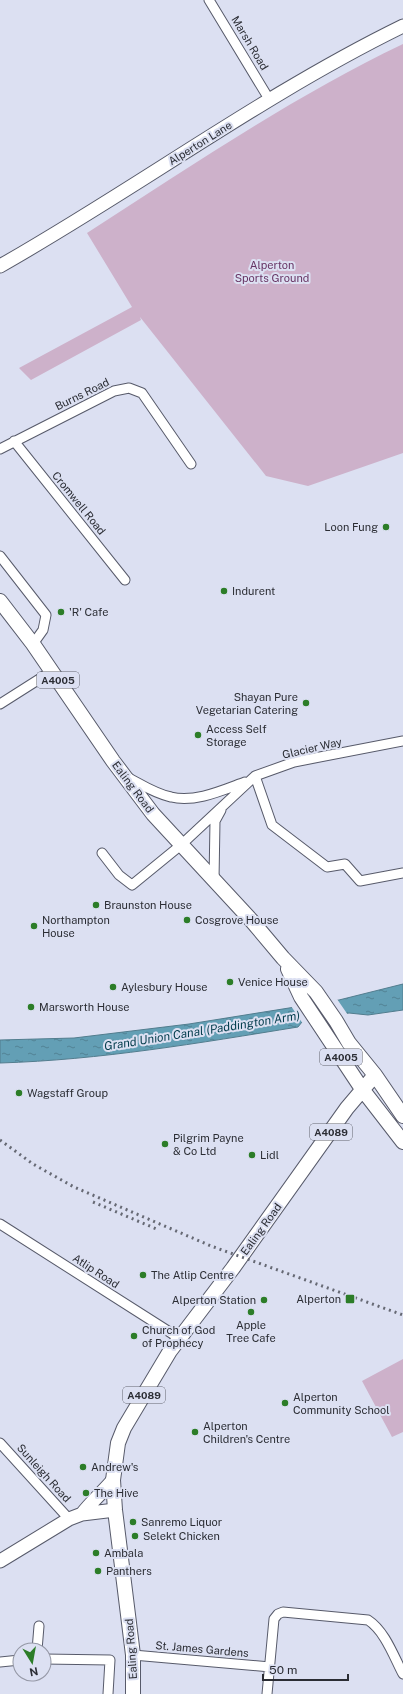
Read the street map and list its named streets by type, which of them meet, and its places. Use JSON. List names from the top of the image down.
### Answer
{
  "streets": {
    "main road": [
      "Alperton Lane",
      "A4005",
      "Ealing Road",
      "A4089"
    ],
    "street": [
      "Marsh Road",
      "Burns Road",
      "Cromwell Road",
      "Glacier Way",
      "Atlip Road",
      "Sunleigh Road",
      "St. James Gardens"
    ]
  },
  "crossings": [
    ["Marsh Road", "Alperton Lane"],
    ["Burns Road", "Cromwell Road"],
    ["A4005", "Ealing Road"],
    ["A4005", "A4089"],
    ["Glacier Way", "Ealing Road"],
    ["Ealing Road", "A4089"],
    ["Ealing Road", "Atlip Road"],
    ["Ealing Road", "St. James Gardens"]
  ],
  "water": ["Grand Union Canal (Paddington Arm)"],
  "parks": ["Alperton Sports Ground"],
  "places": {
    "other": [
      "Loon Fung",
      "Indurent",
      "'R' Cafe",
      "Shayan Pure Vegetarian Catering",
      "Access Self Storage",
      "Braunston House",
      "Cosgrove House",
      "Northampton House",
      "Venice House",
      "Aylesbury House",
      "Marsworth House",
      "Wagstaff Group",
      "Pilgrim Payne & Co Ltd",
      "Lidl",
      "The Atlip Centre",
      "Alperton Station",
      "Apple Tree Cafe",
      "Church of God of Prophecy",
      "Alperton Community School",
      "Alperton Children's Centre",
      "Andrew's",
      "The Hive",
      "Sanremo Liquor",
      "Selekt Chicken",
      "Ambala",
      "Panthers"
    ],
    "transit": ["Alperton"]
  },
  "scale_bar": "50 m",
  "north": "bottom"
}
